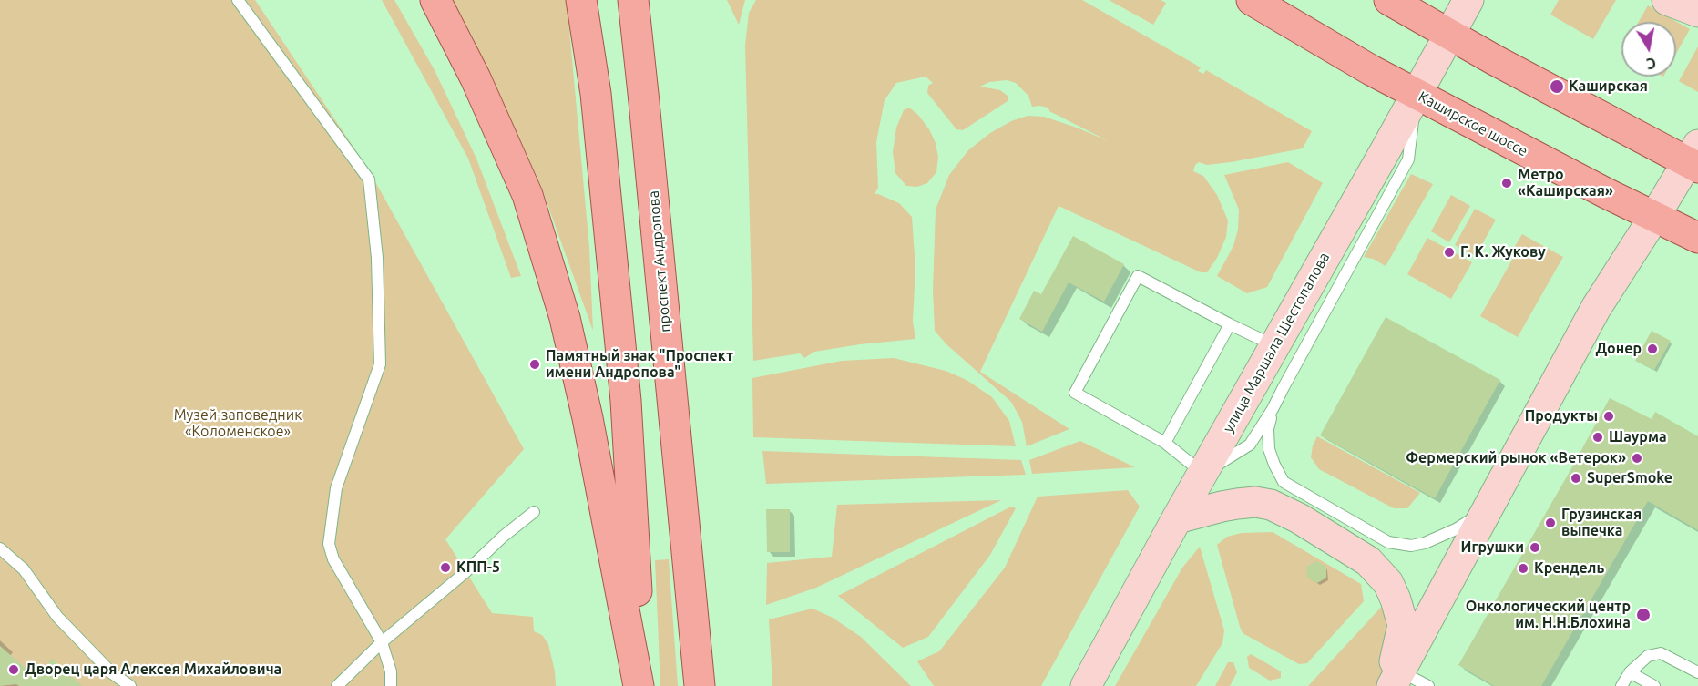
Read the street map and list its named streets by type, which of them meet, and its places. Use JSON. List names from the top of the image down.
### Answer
{
  "streets": {
    "main road": ["Каширское шоссе", "проспект Андропова", "улица Маршала Шестопалова"]
  },
  "crossings": [
    ["Каширское шоссе", "улица Маршала Шестопалова"]
  ],
  "parks": ["Музей-заповедник «Коломенское»"],
  "places": [
    "Каширская",
    "Метро «Каширская»",
    "Г. К. Жукову",
    "Донер",
    "Памятный знак \"Проспект имени Андропова\"",
    "Продукты",
    "Шаурма",
    "Фермерский рынок «Ветерок»",
    "SuperSmoke",
    "Грузинская выпечка",
    "Игрушки",
    "КПП-5",
    "Крендель",
    "Онкологический центр им. Н.Н.Блохина",
    "Дворец царя Алексея Михайловича"
  ],
  "north": "bottom"
}
